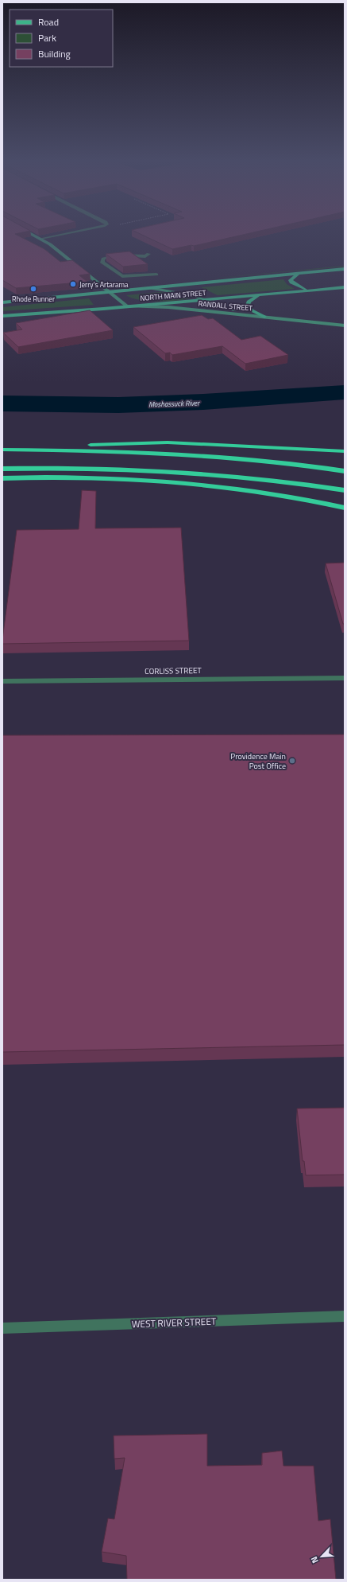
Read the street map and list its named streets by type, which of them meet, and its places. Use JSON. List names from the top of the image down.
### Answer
{
  "streets": {
    "main road": ["NORTH MAIN STREET", "RANDALL STREET"],
    "street": ["CORLISS STREET", "WEST RIVER STREET"]
  },
  "crossings": [
    ["NORTH MAIN STREET", "RANDALL STREET"]
  ],
  "water": ["Moshassuck River"],
  "places": ["Jerry's Artarama", "Rhode Runner", "Providence Main Post Office"],
  "legend": ["Road", "Park", "Building"],
  "north": "bottom left"
}
